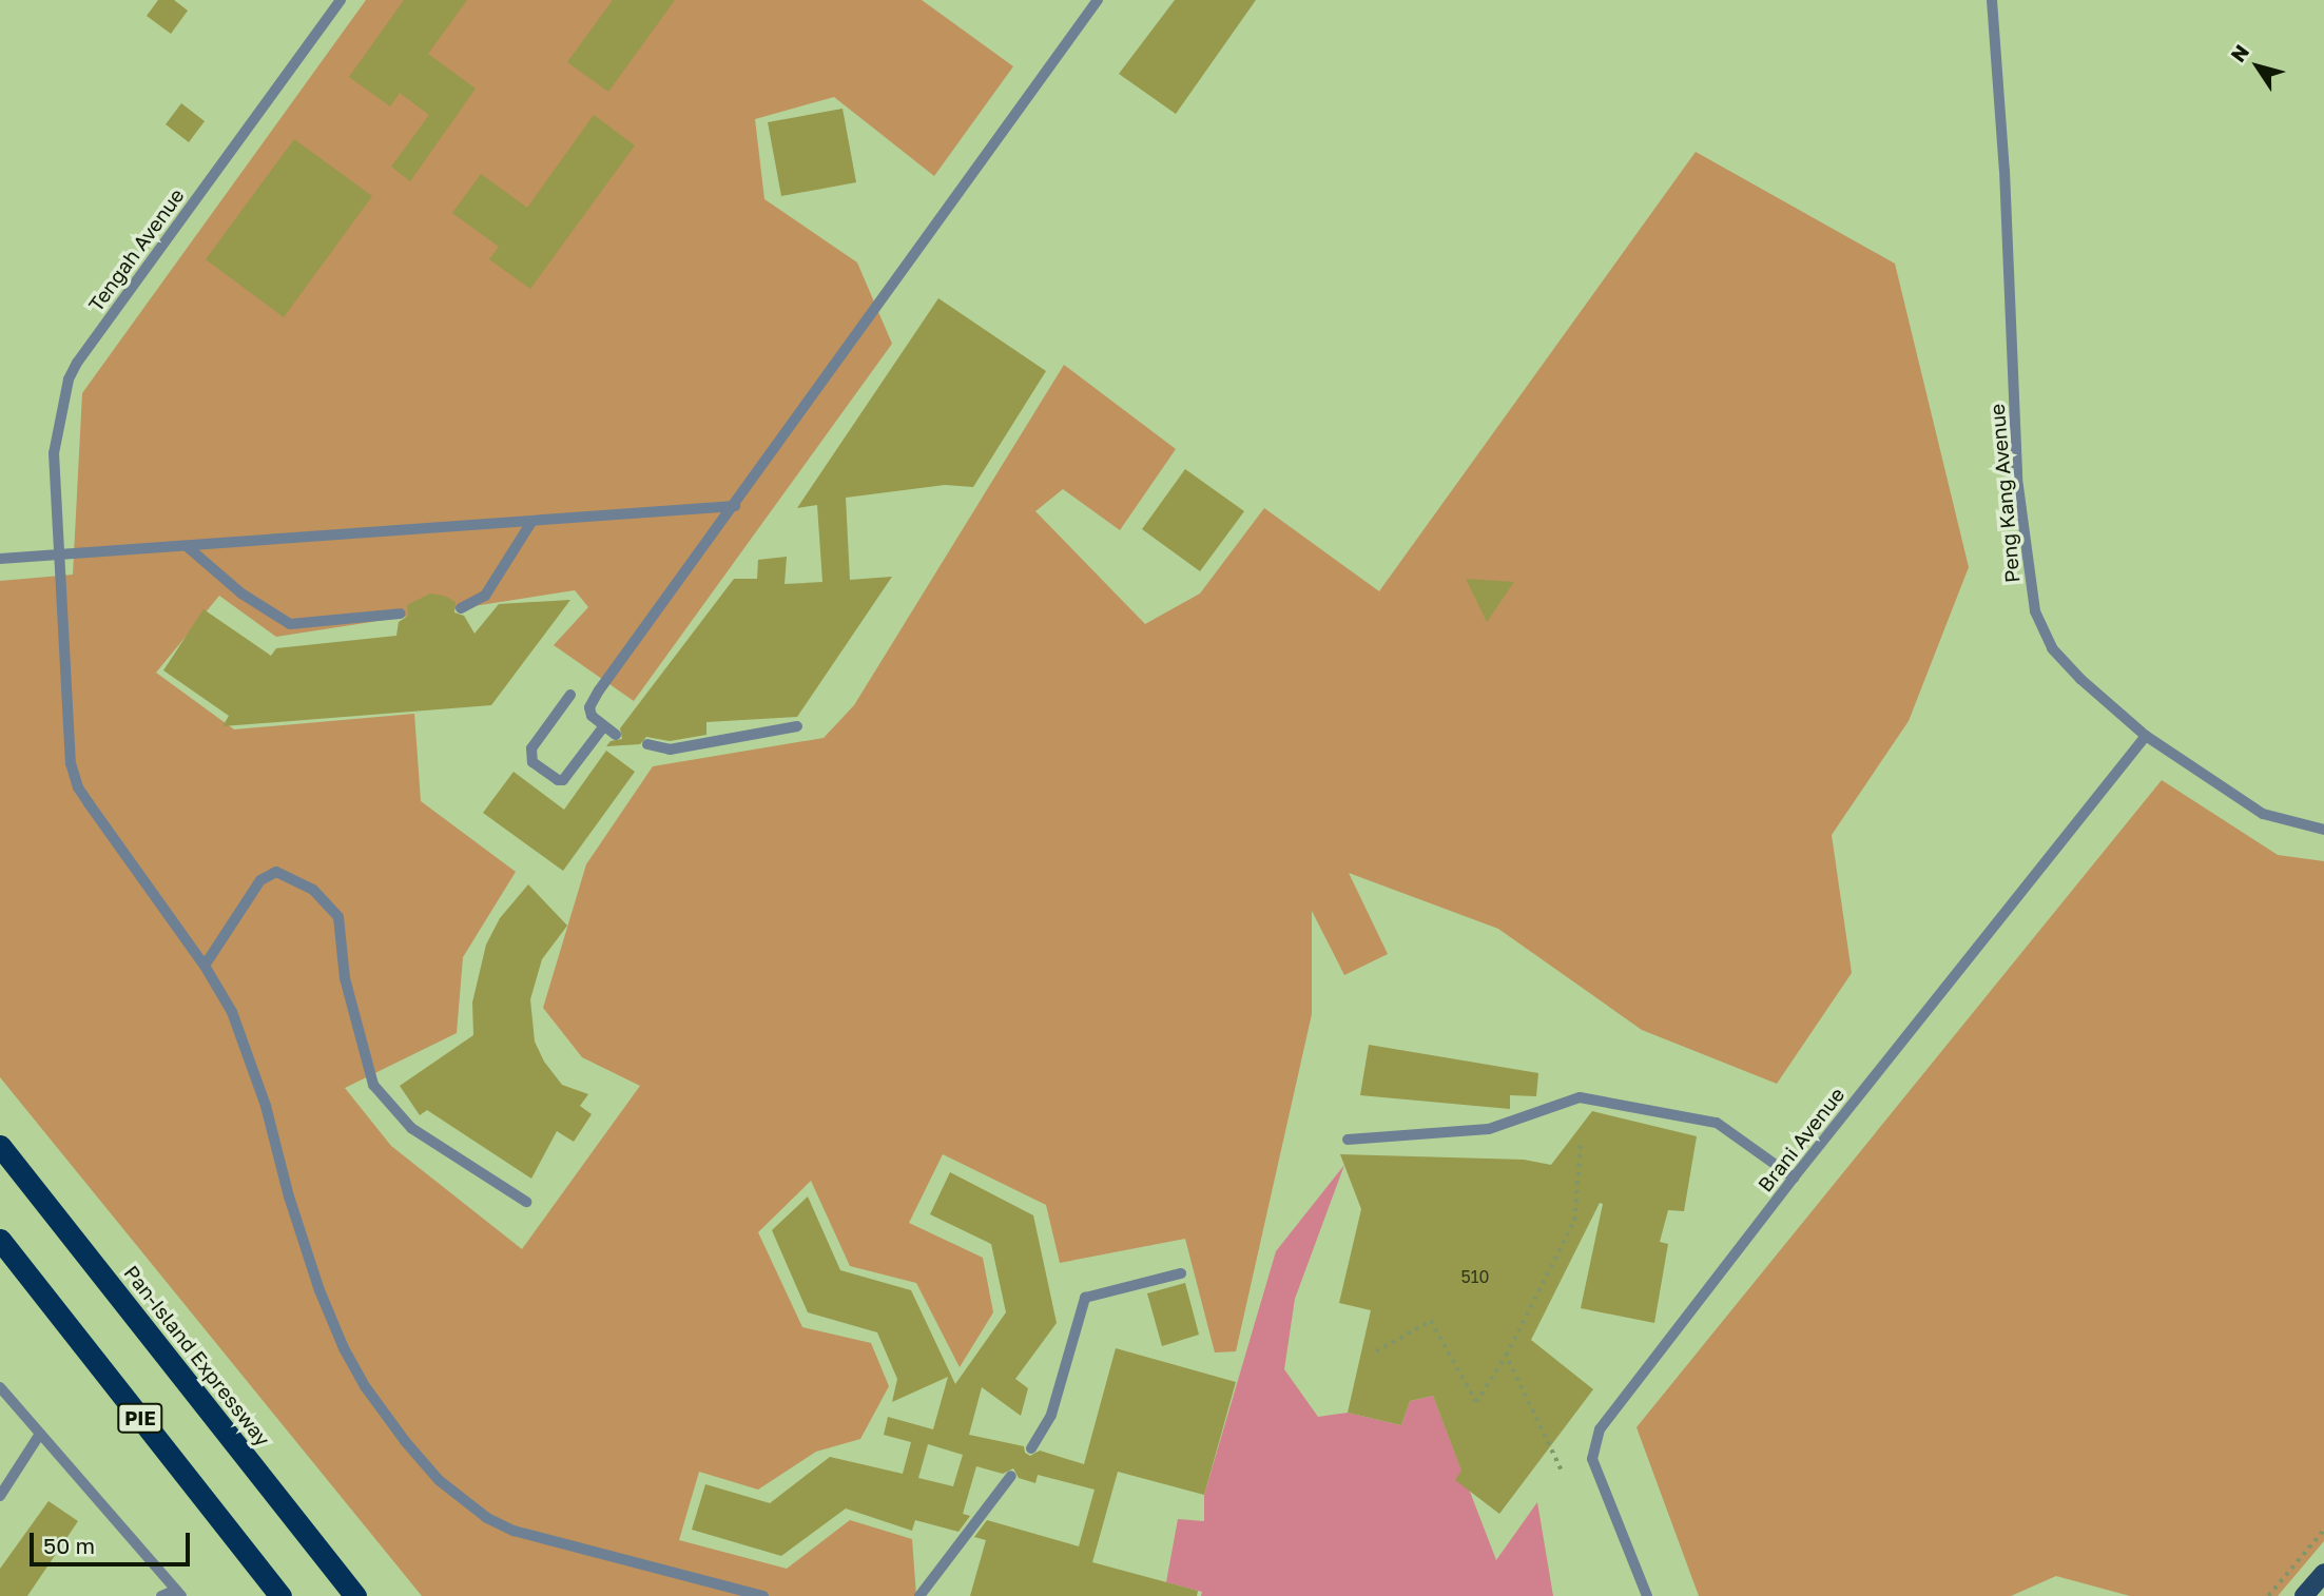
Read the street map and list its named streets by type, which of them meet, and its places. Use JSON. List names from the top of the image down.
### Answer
{
  "streets": {
    "highway": ["Pan-Island Expressway", "PIE"],
    "lane": ["Tengah Avenue", "Peng Kang Avenue", "Brani Avenue"]
  },
  "crossings": [
    ["Peng Kang Avenue", "Brani Avenue"]
  ],
  "house_numbers": ["510"],
  "scale_bar": "50 m",
  "north": "top left"
}
